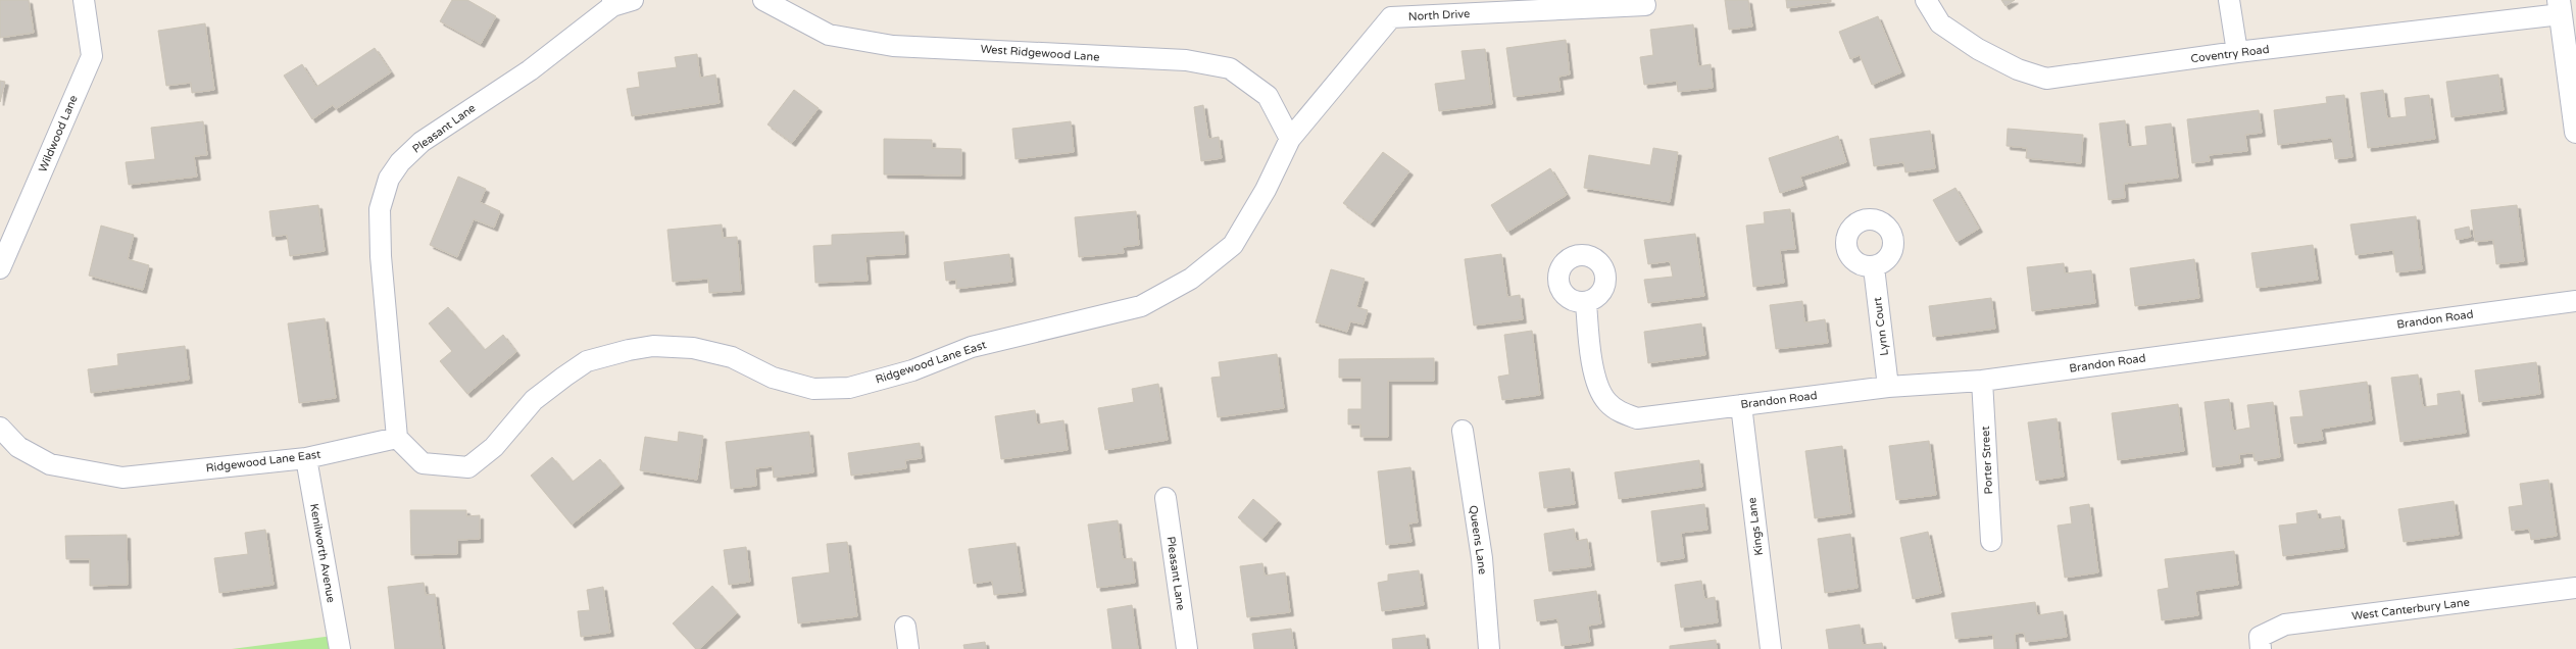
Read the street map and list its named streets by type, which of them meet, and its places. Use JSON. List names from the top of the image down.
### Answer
{
  "streets": {
    "street": [
      "North Drive",
      "West Ridgewood Lane",
      "Coventry Road",
      "Pleasant Lane",
      "Wildwood Lane",
      "Brandon Road",
      "Lynn Court",
      "Ridgewood Lane East",
      "Porter Street",
      "Kings Lane",
      "Queens Lane",
      "Kenilworth Avenue",
      "West Canterbury Lane"
    ]
  },
  "crossings": [
    ["North Drive", "West Ridgewood Lane"],
    ["North Drive", "Ridgewood Lane East"],
    ["West Ridgewood Lane", "Ridgewood Lane East"],
    ["Pleasant Lane", "Ridgewood Lane East"],
    ["Brandon Road", "Lynn Court"],
    ["Brandon Road", "Porter Street"],
    ["Brandon Road", "Kings Lane"],
    ["Ridgewood Lane East", "Kenilworth Avenue"]
  ]
}
